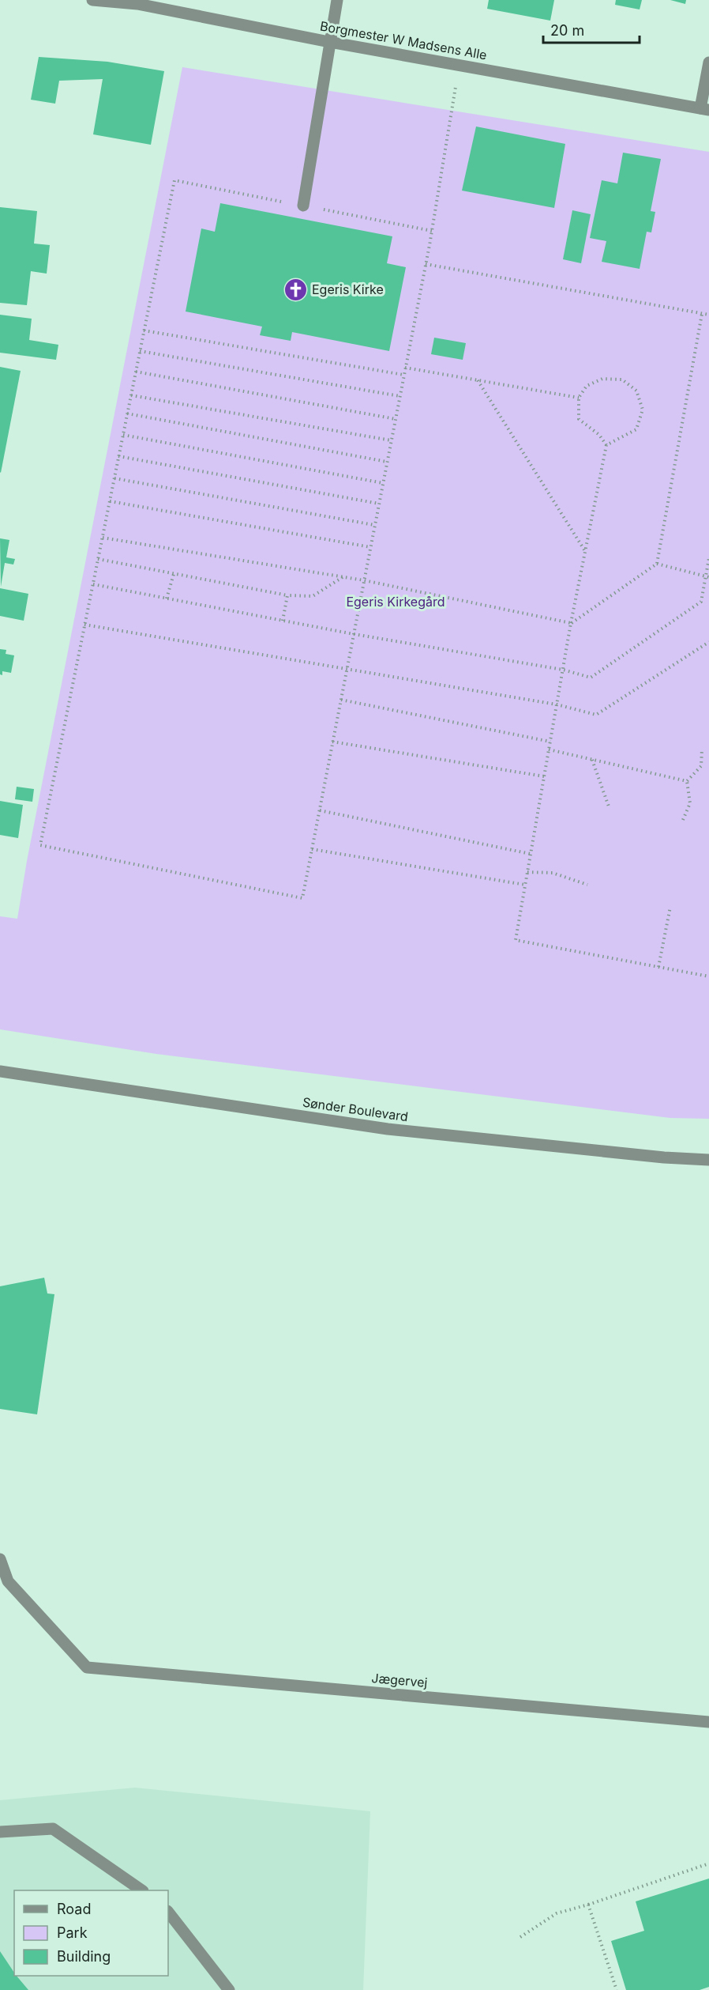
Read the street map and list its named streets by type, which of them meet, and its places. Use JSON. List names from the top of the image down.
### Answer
{
  "streets": {
    "street": ["Borgmester W Madsens Alle", "Sønder Boulevard", "Jægervej"]
  },
  "parks": ["Egeris Kirkegård"],
  "places": {
    "church": ["Egeris Kirke"]
  },
  "legend": ["Road", "Park", "Building"],
  "scale_bar": "20 m"
}
